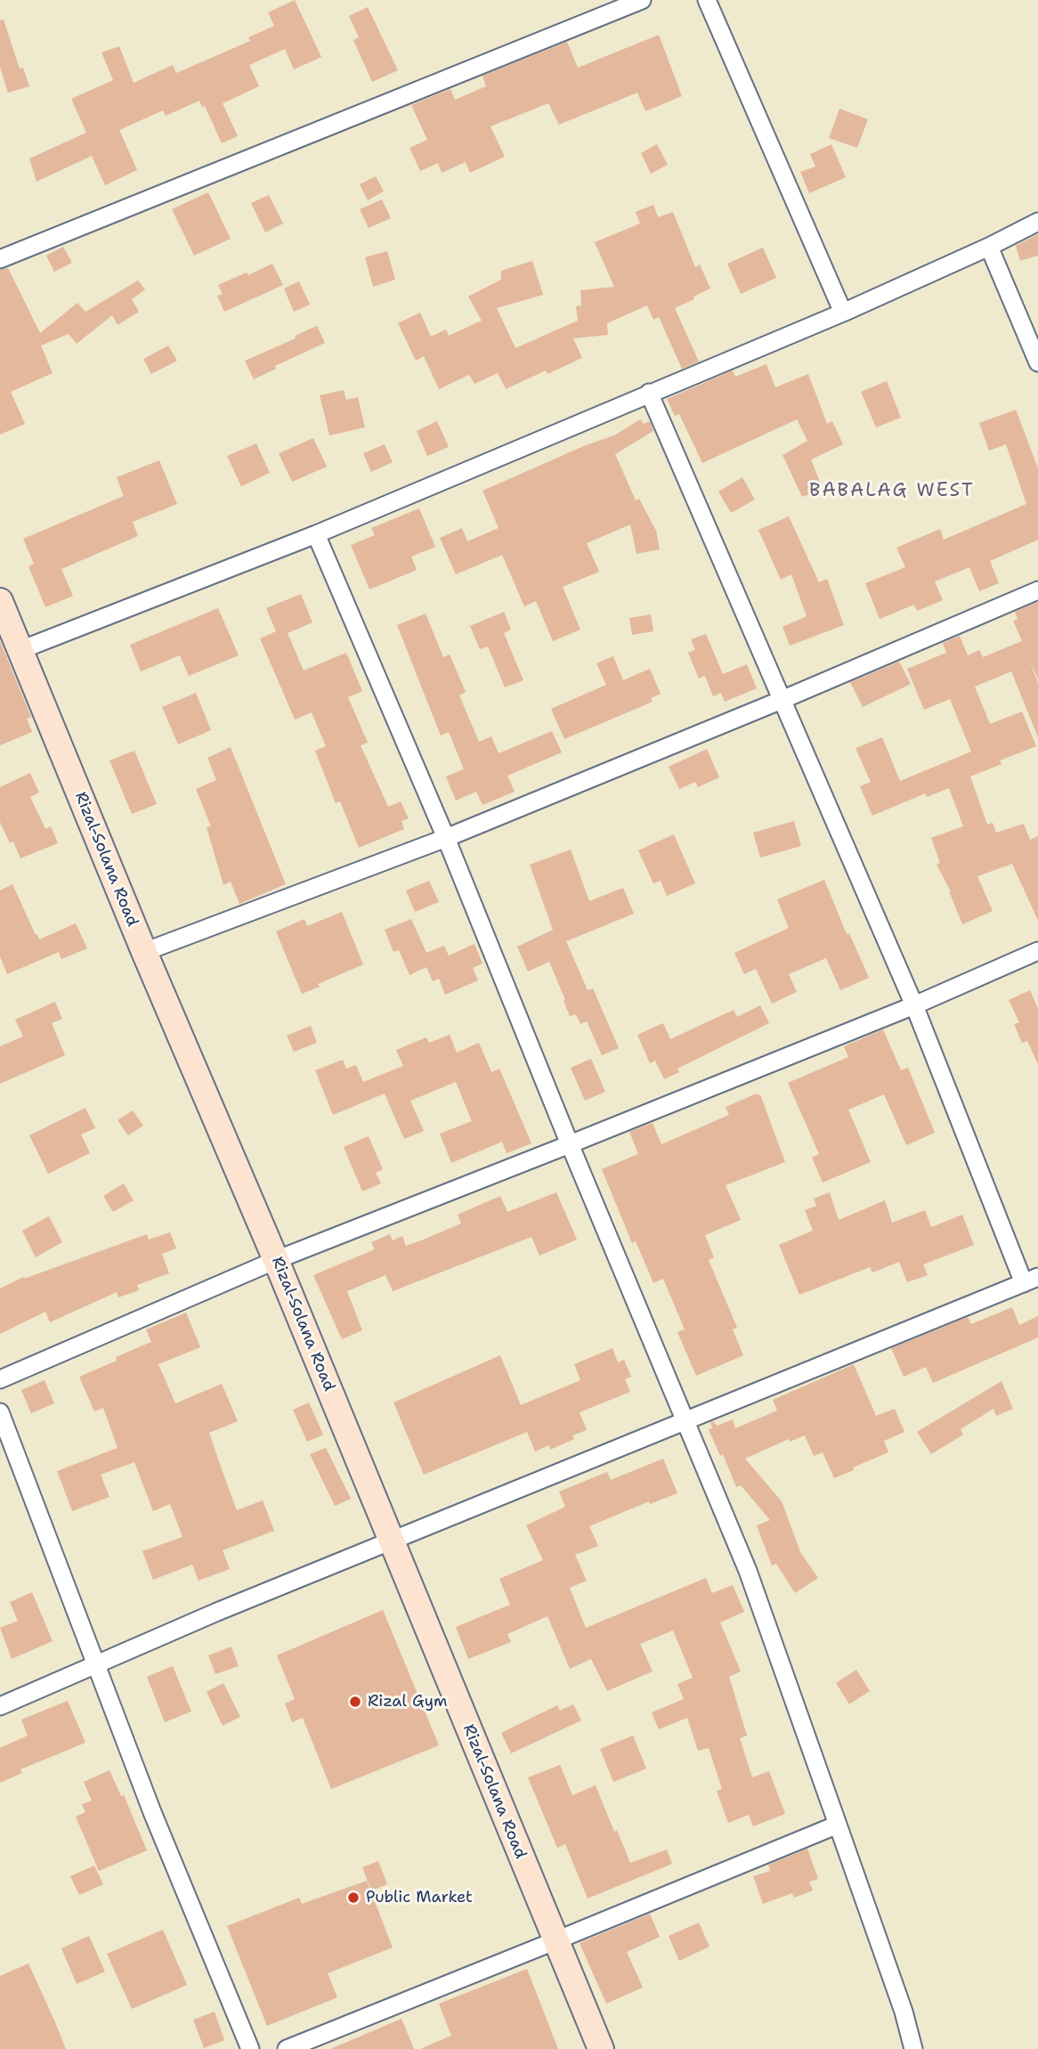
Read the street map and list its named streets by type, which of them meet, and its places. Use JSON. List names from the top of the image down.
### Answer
{
  "streets": {
    "main road": ["Rizal-Solana Road"]
  },
  "districts": ["BABALAG WEST"],
  "places": ["Rizal Gym", "Public Market"]
}
